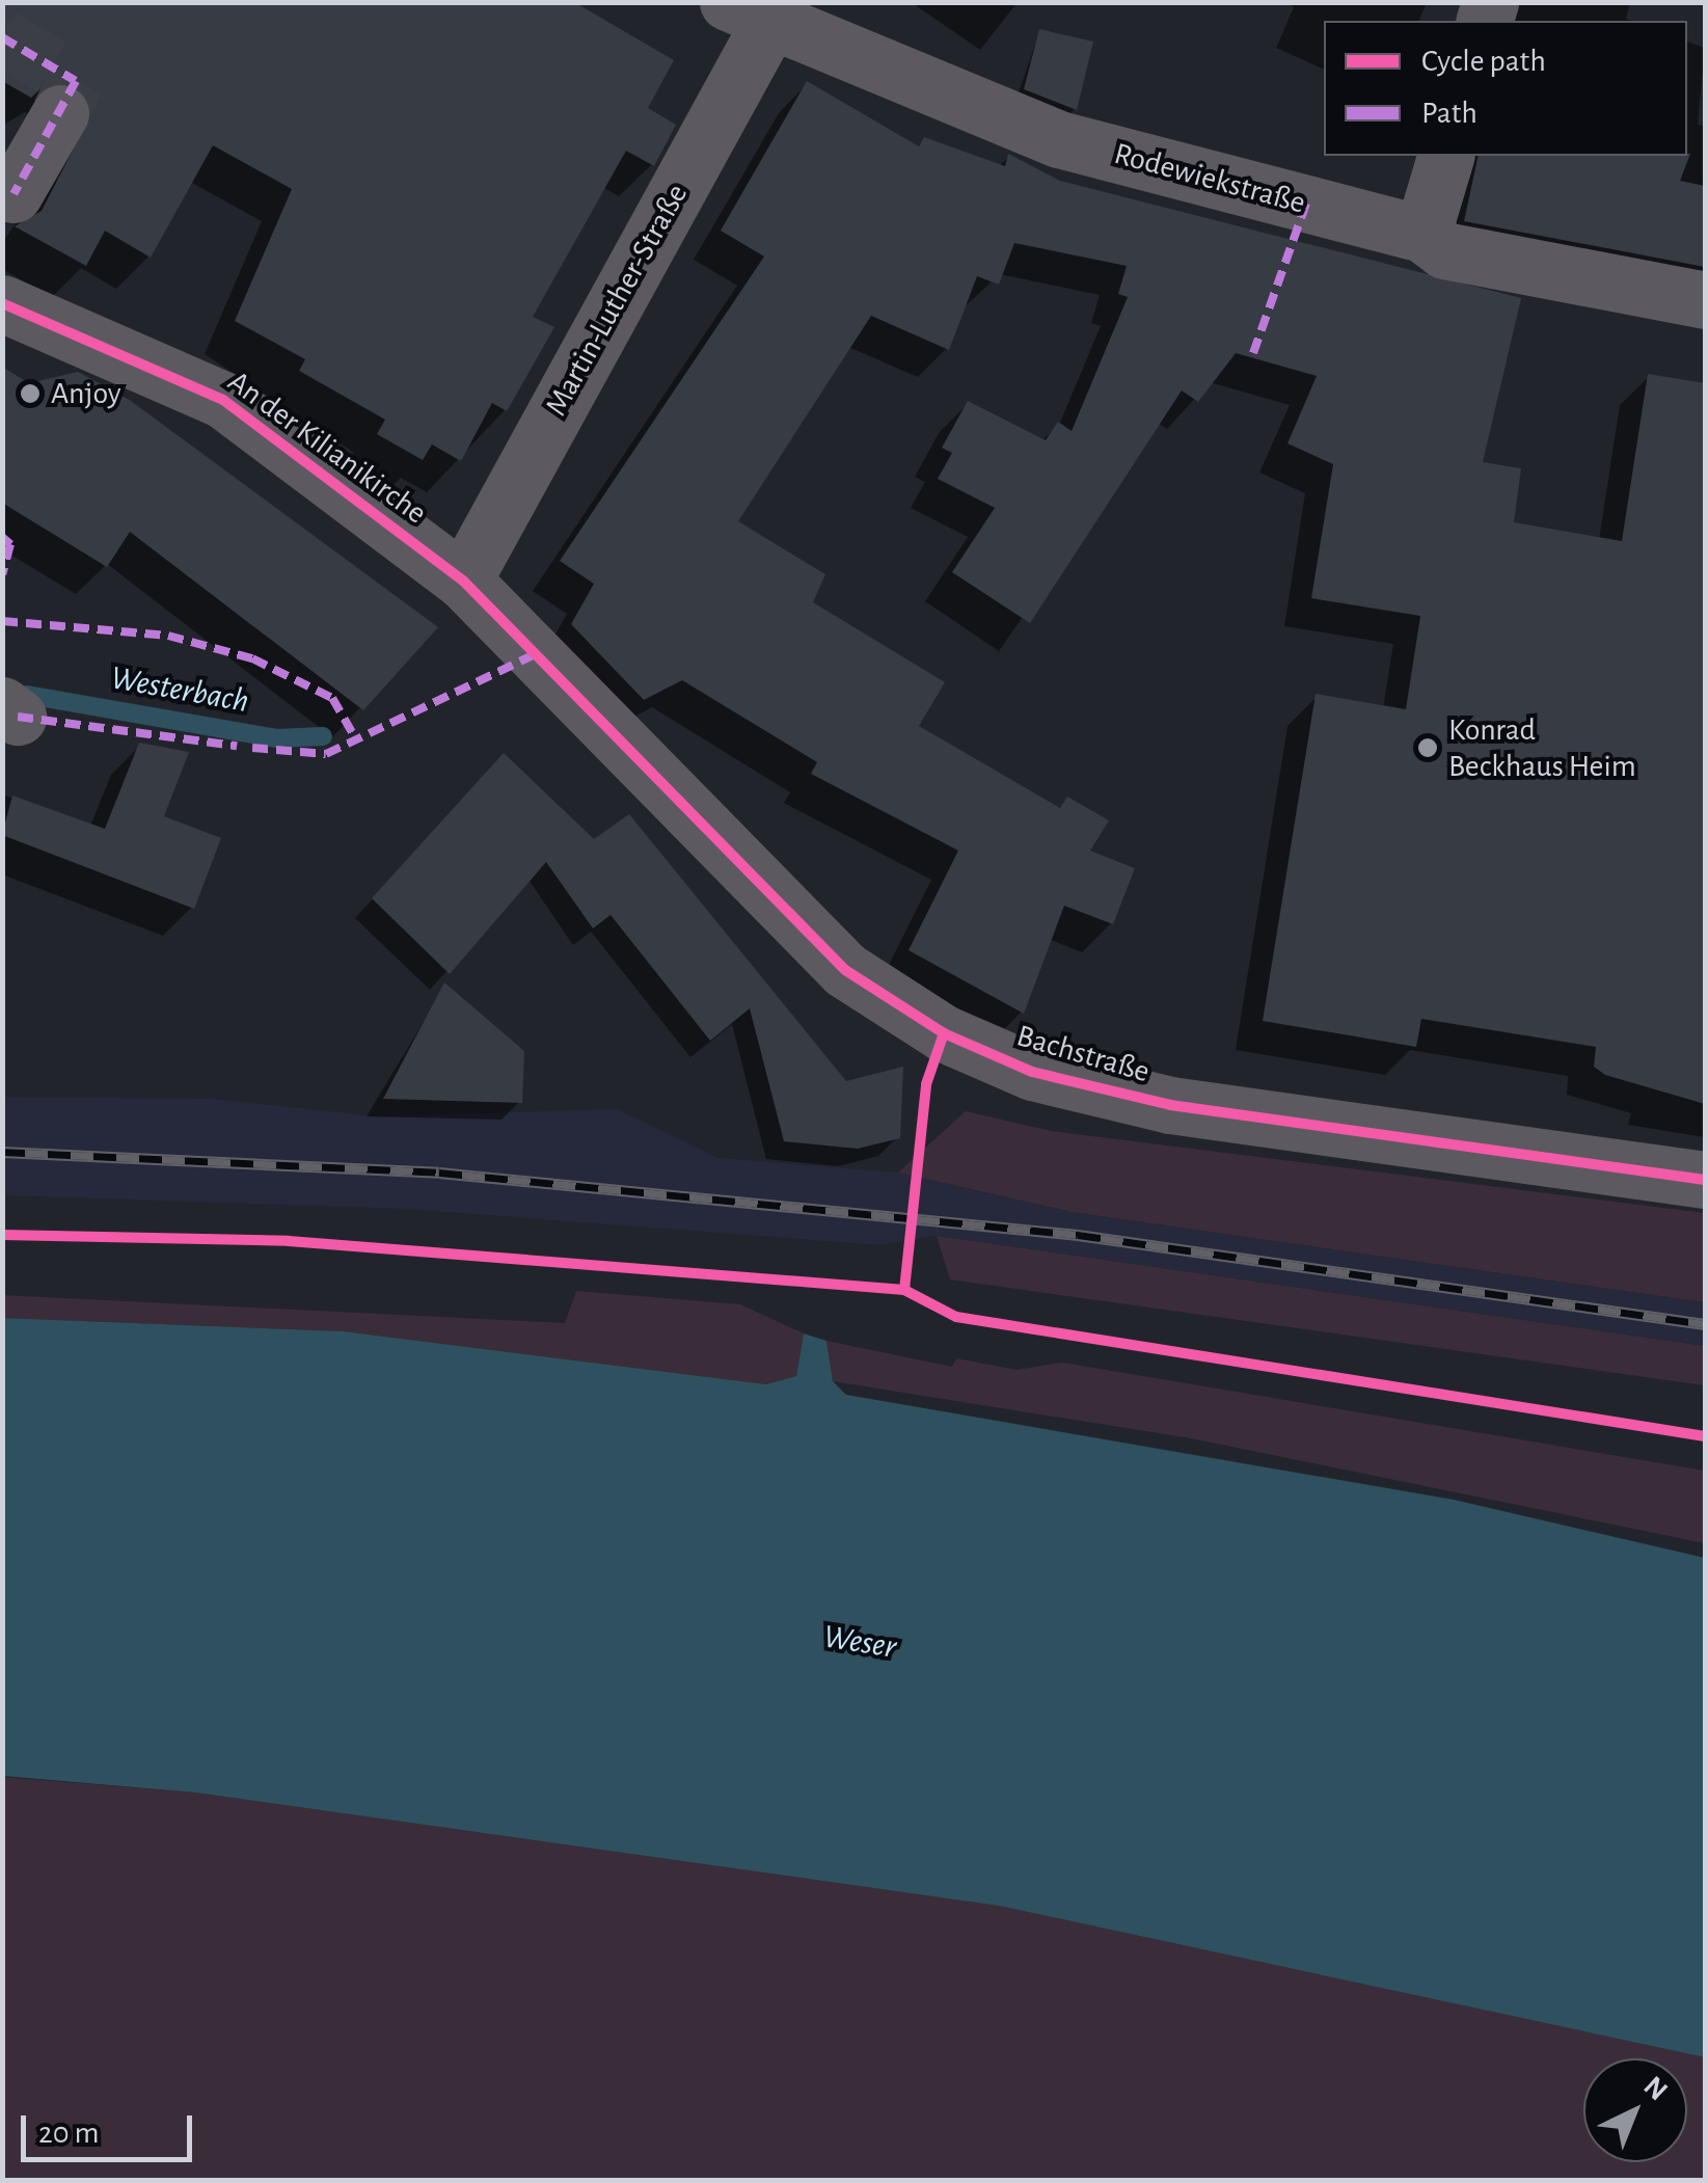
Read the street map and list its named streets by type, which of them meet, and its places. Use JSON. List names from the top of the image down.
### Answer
{
  "streets": {
    "street": [
      "Rodewiekstraße",
      "Martin-Luther-Straße",
      "An der Kilianikirche",
      "Bachstraße"
    ]
  },
  "crossings": [
    ["Rodewiekstraße", "Martin-Luther-Straße"],
    ["Martin-Luther-Straße", "An der Kilianikirche"],
    ["An der Kilianikirche", "Bachstraße"]
  ],
  "water": ["Westerbach", "Weser"],
  "places": ["Anjoy", "Konrad Beckhaus Heim"],
  "legend": ["Cycle path", "Path"],
  "scale_bar": "20 m",
  "north": "top right"
}
